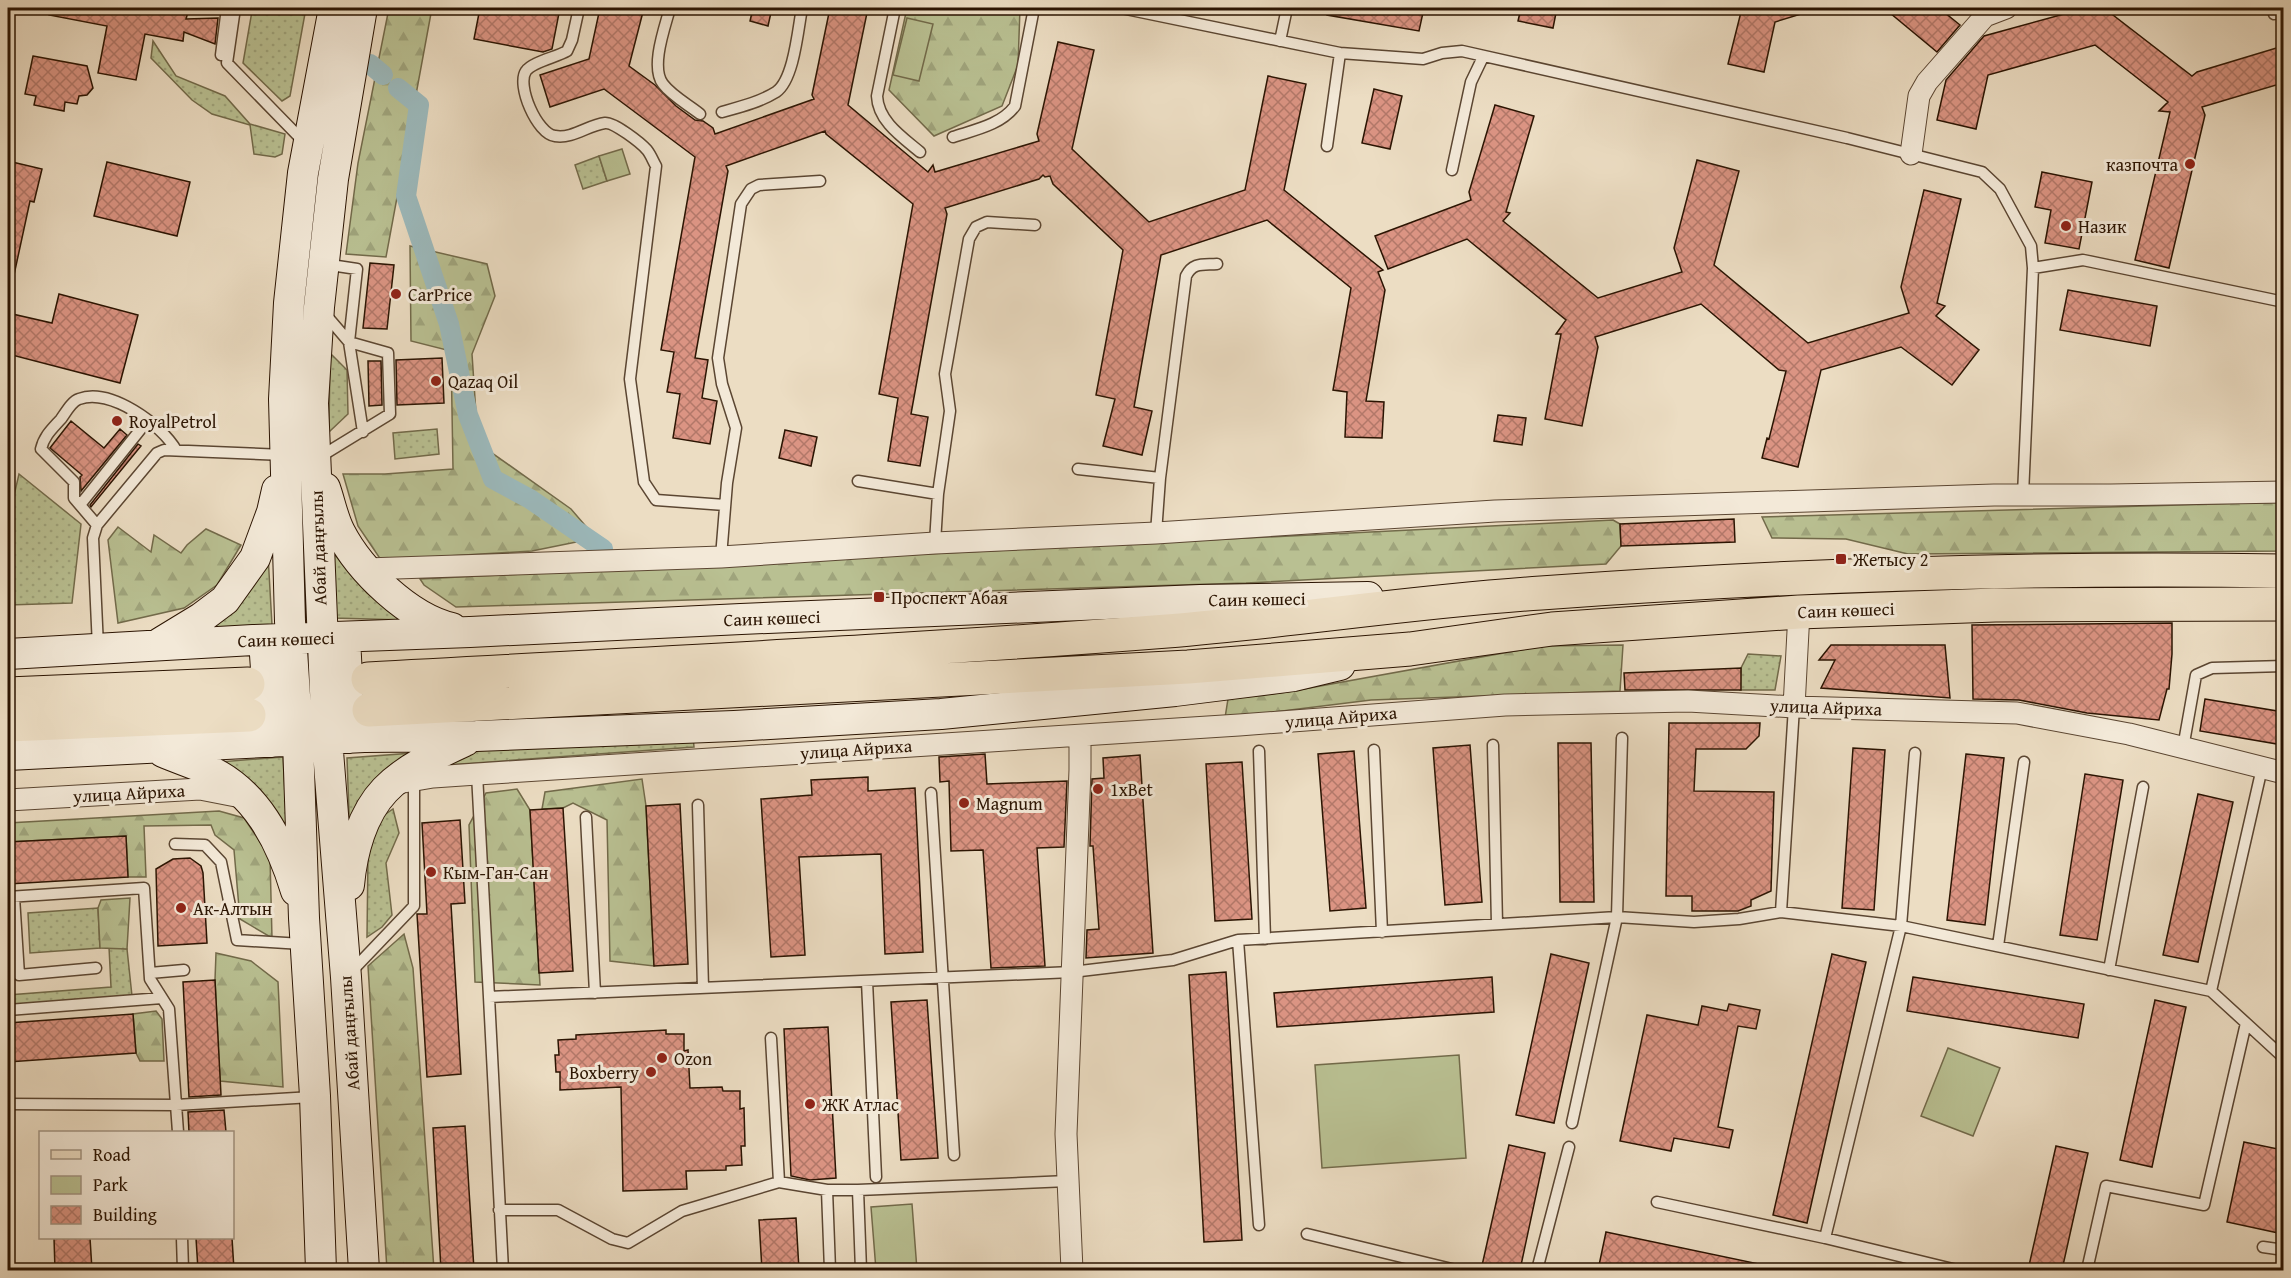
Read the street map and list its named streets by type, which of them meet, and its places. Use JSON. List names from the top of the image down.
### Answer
{
  "streets": {
    "main road": ["Абай даңғылы", "Саин көшесі"],
    "street": ["улица Айриха"]
  },
  "crossings": [
    ["Абай даңғылы", "Саин көшесі"]
  ],
  "places": {
    "other": [
      "казпочта",
      "Назик",
      "CarPrice",
      "Qazaq Oil",
      "RoyalPetrol",
      "1xBet",
      "Magnum",
      "Кым-Ган-Сан",
      "Ак-Алтын",
      "Ozon",
      "Boxberry",
      "ЖК Атлас"
    ],
    "transit": ["Жетысу 2", "Проспект Абая"]
  },
  "legend": ["Road", "Park", "Building"]
}
